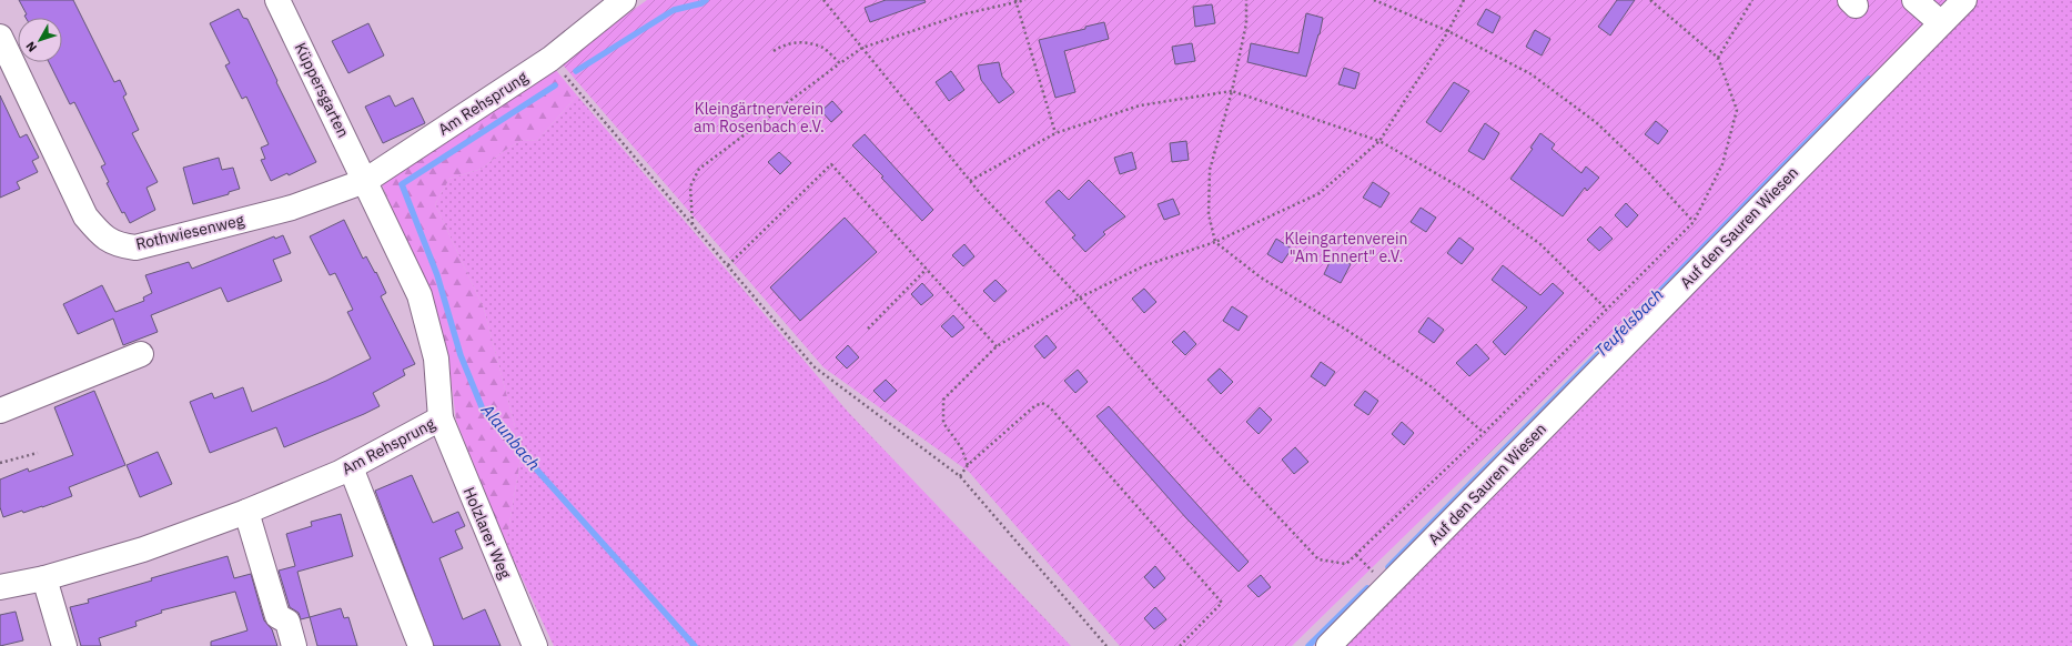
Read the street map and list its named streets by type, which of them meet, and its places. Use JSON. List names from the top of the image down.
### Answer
{
  "streets": {
    "street": [
      "Küppersgarten",
      "Am Rehsprung",
      "Auf den Sauren Wiesen",
      "Rothwiesenweg",
      "Holzlarer Weg"
    ]
  },
  "crossings": [
    ["Küppersgarten", "Am Rehsprung"],
    ["Küppersgarten", "Rothwiesenweg"],
    ["Am Rehsprung", "Rothwiesenweg"],
    ["Am Rehsprung", "Holzlarer Weg"]
  ],
  "water": ["Teufelsbach", "Alaunbach"],
  "parks": ["Kleingärtnerverein am Rosenbach e.V.", "Kleingartenverein \"Am Ennert\" e.V."],
  "north": "bottom left"
}
